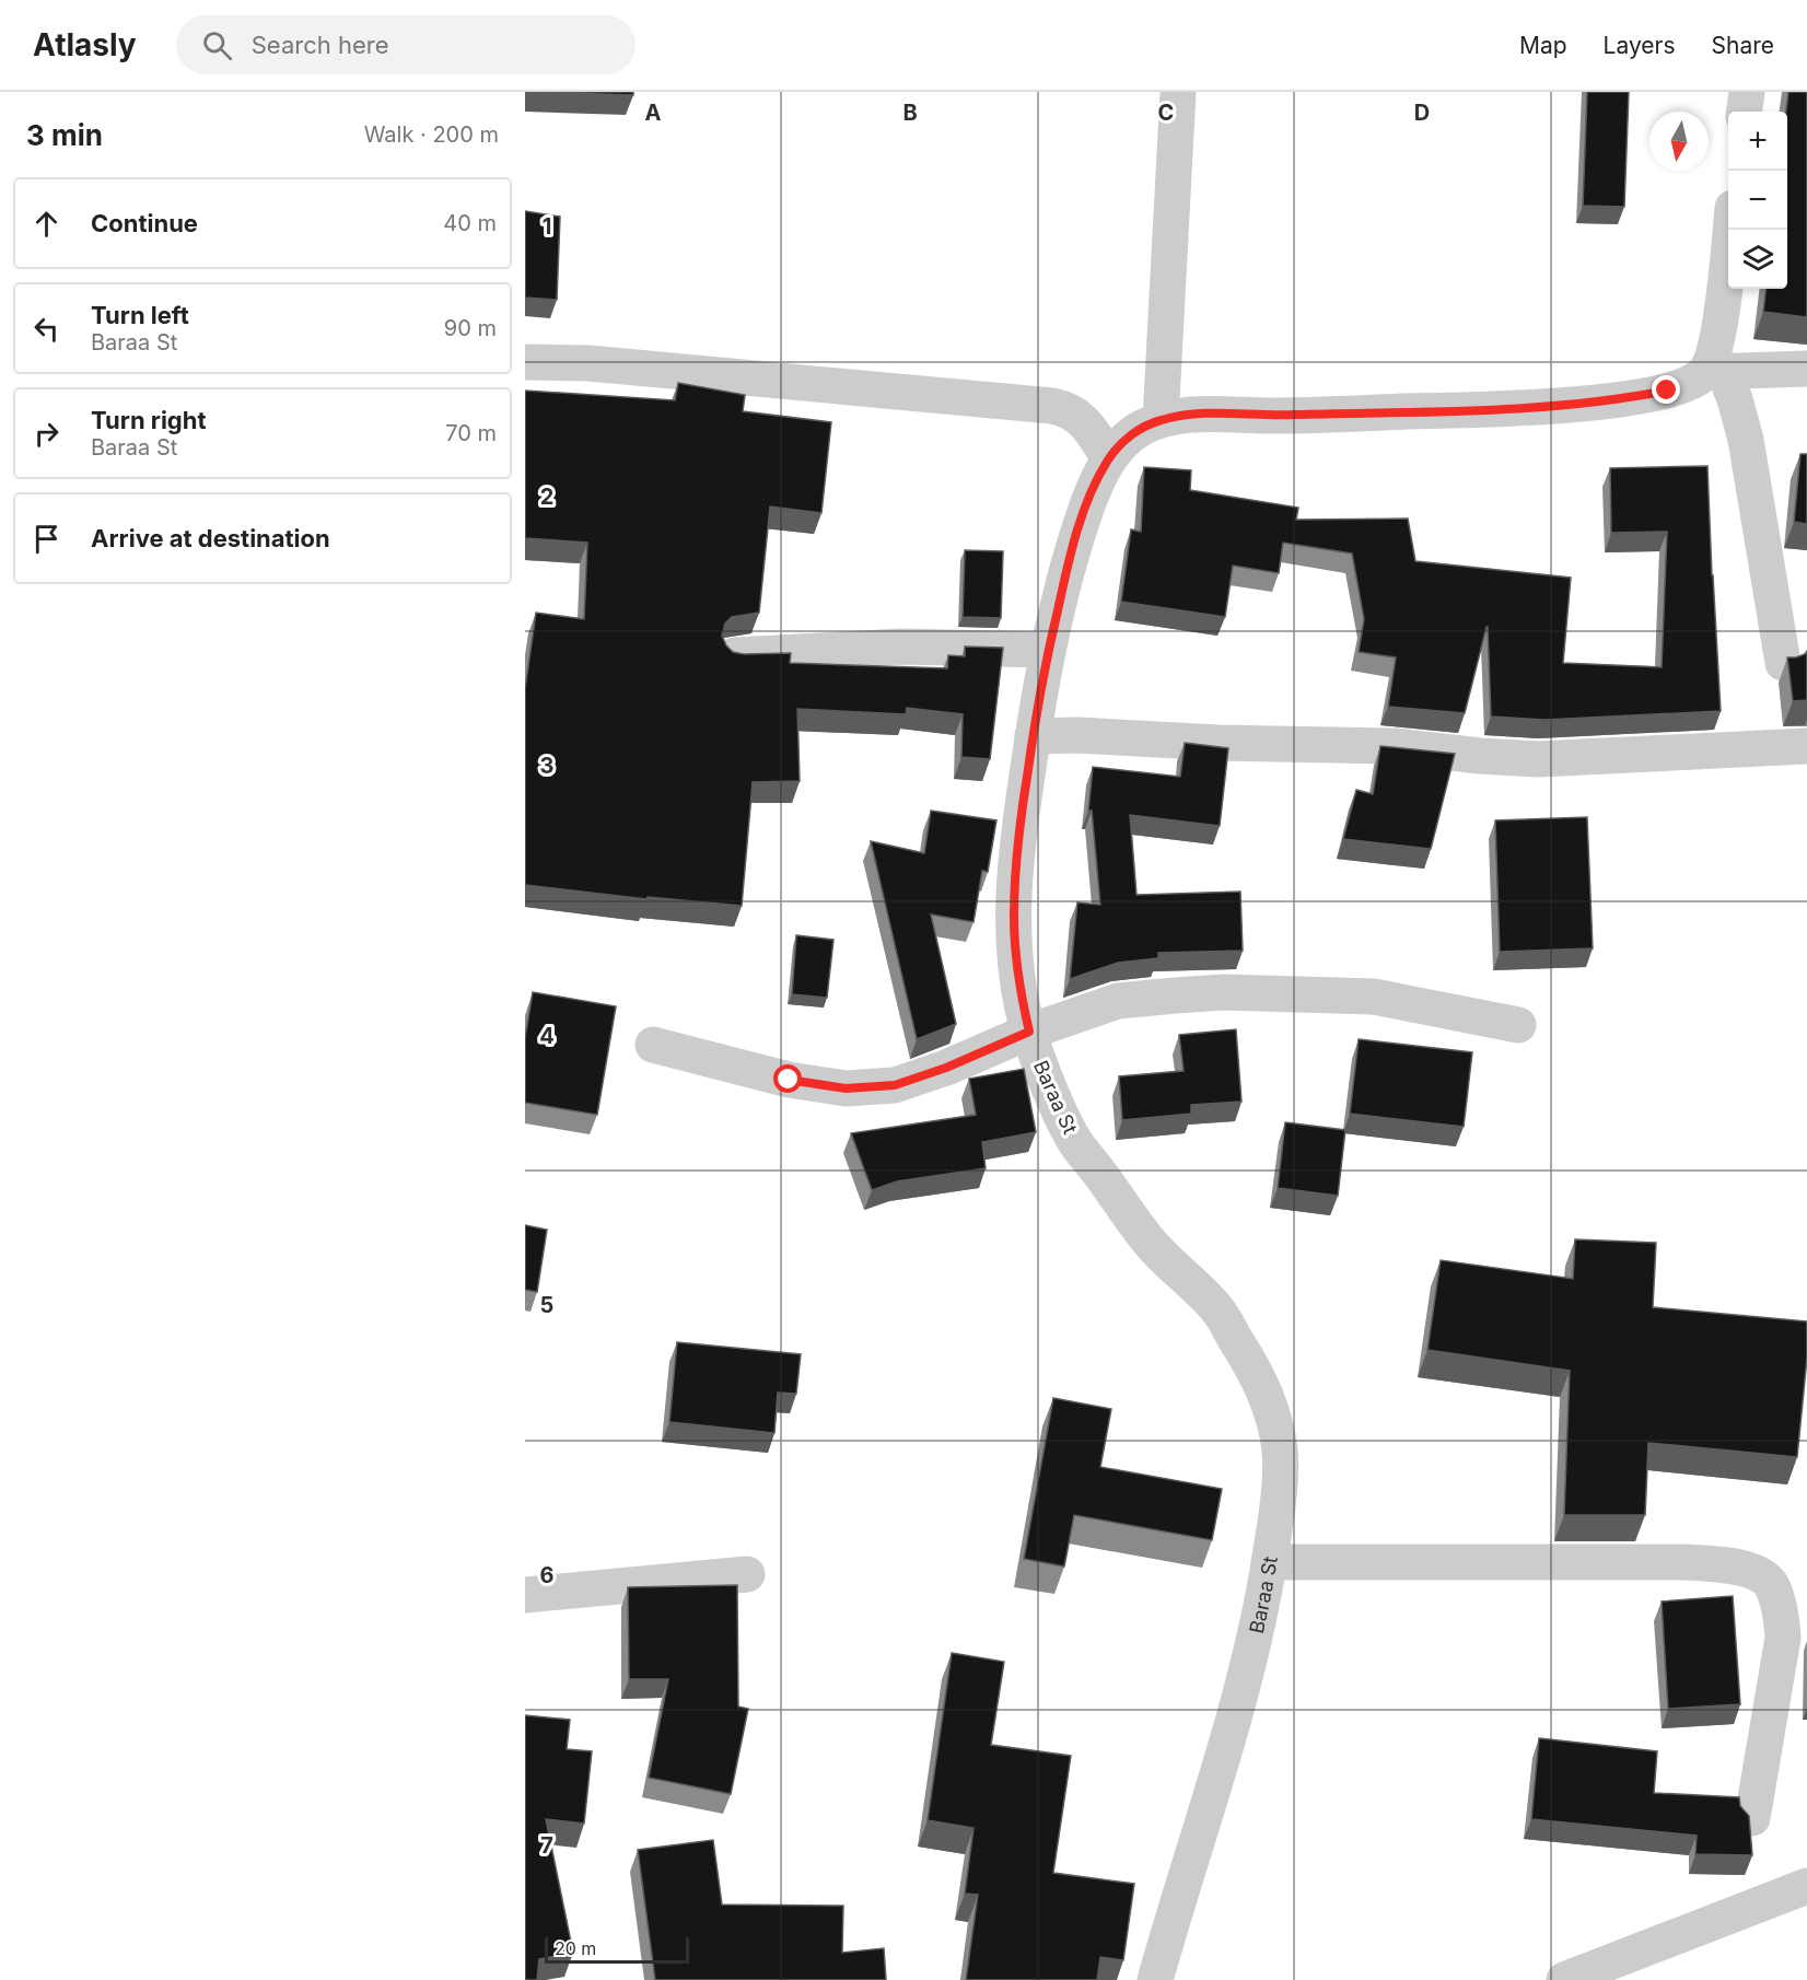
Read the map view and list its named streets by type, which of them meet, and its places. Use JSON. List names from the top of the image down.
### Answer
{
  "streets": {
    "street": ["Baraa St"]
  },
  "scale_bar": "20 m",
  "north": "bottom",
  "page": {
    "header": "Atlasly",
    "search": "Search here",
    "nav": ["Map", "Layers", "Share"],
    "heading": ["3 min", "Walk · 200 m"],
    "map_buttons": ["+", "−"],
    "list": [
      ["Continue", "40 m"],
      ["Turn left", "Baraa St", "90 m"],
      ["Turn right", "Baraa St", "70 m"],
      "Arrive at destination"
    ],
    "scale": "20 m"
  },
  "grid": {
    "columns": [
      "A",
      "B",
      "C",
      "D"
    ],
    "rows": [
      "1",
      "2",
      "3",
      "4",
      "5",
      "6",
      "7"
    ]
  }
}
